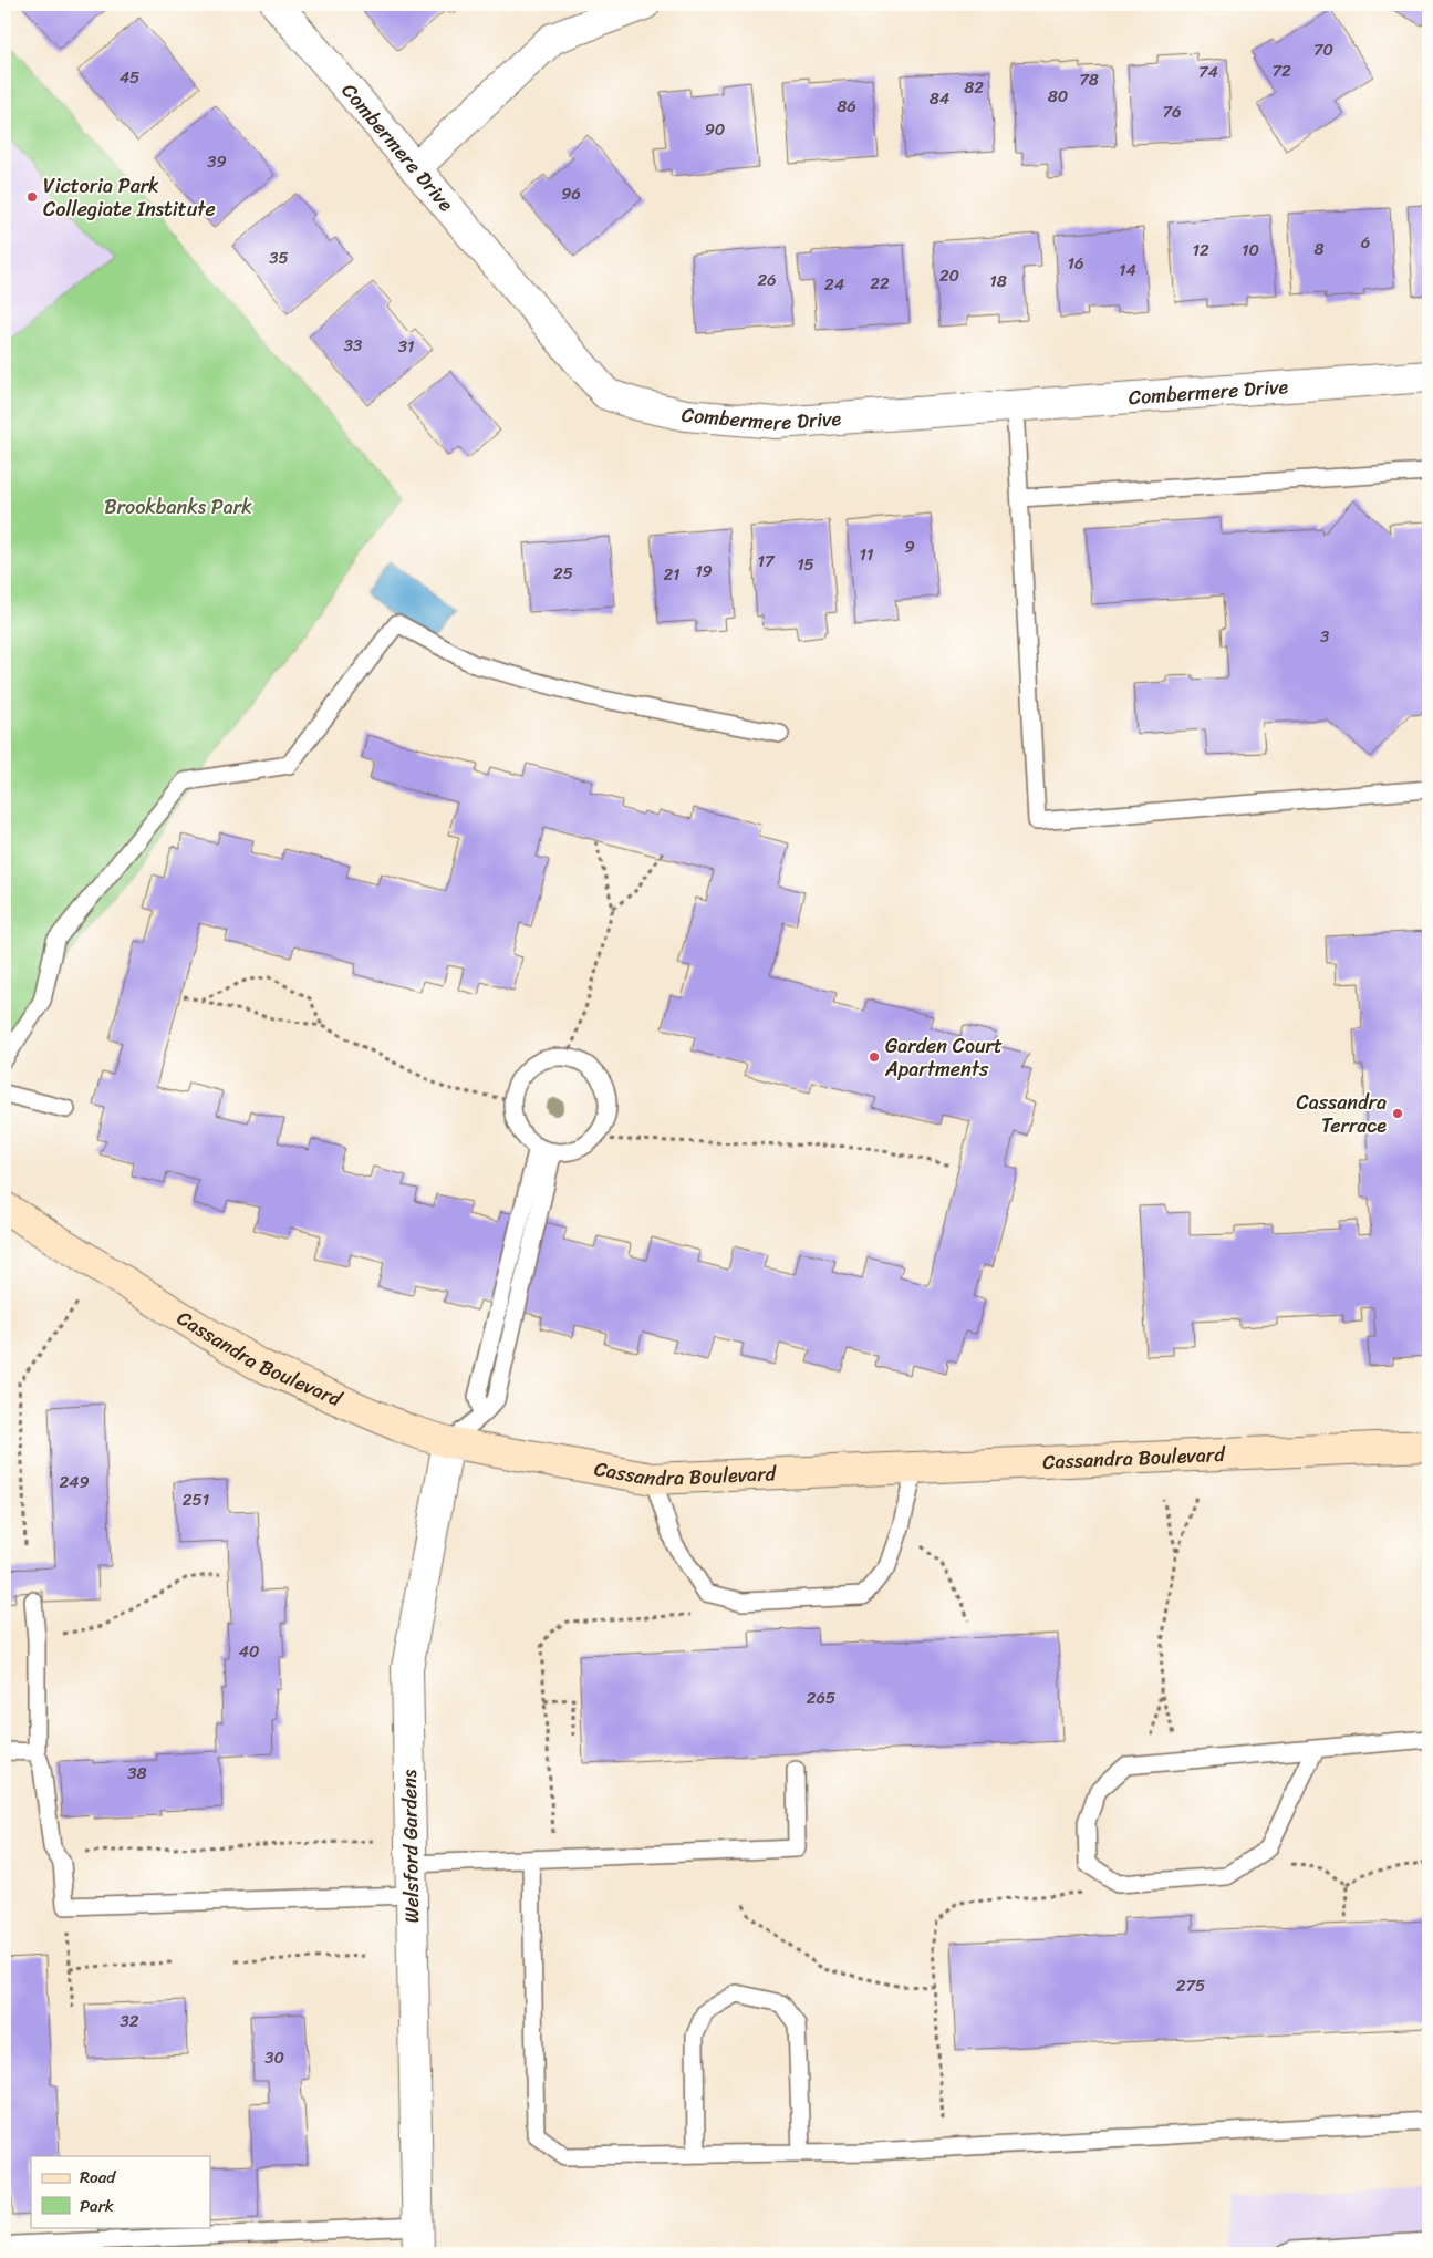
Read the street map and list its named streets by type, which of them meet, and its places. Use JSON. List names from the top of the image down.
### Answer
{
  "streets": {
    "street": ["Combermere Drive", "Cassandra Boulevard", "Welsford Gardens"]
  },
  "crossings": [
    ["Cassandra Boulevard", "Welsford Gardens"]
  ],
  "parks": ["Brookbanks Park"],
  "places": ["Victoria Park Collegiate Institute", "Garden Court Apartments", "Cassandra Terrace"],
  "house_numbers": [
    "70",
    "72",
    "74",
    "45",
    "78",
    "82",
    "80",
    "84",
    "86",
    "76",
    "90",
    "39",
    "96",
    "6",
    "8",
    "12",
    "10",
    "35",
    "16",
    "14",
    "20",
    "26",
    "18",
    "22",
    "24",
    "33",
    "31",
    "9",
    "11",
    "17",
    "15",
    "19",
    "25",
    "21",
    "3",
    "249",
    "251",
    "40",
    "265",
    "38",
    "275",
    "32",
    "30"
  ],
  "legend": ["Road", "Park"]
}
